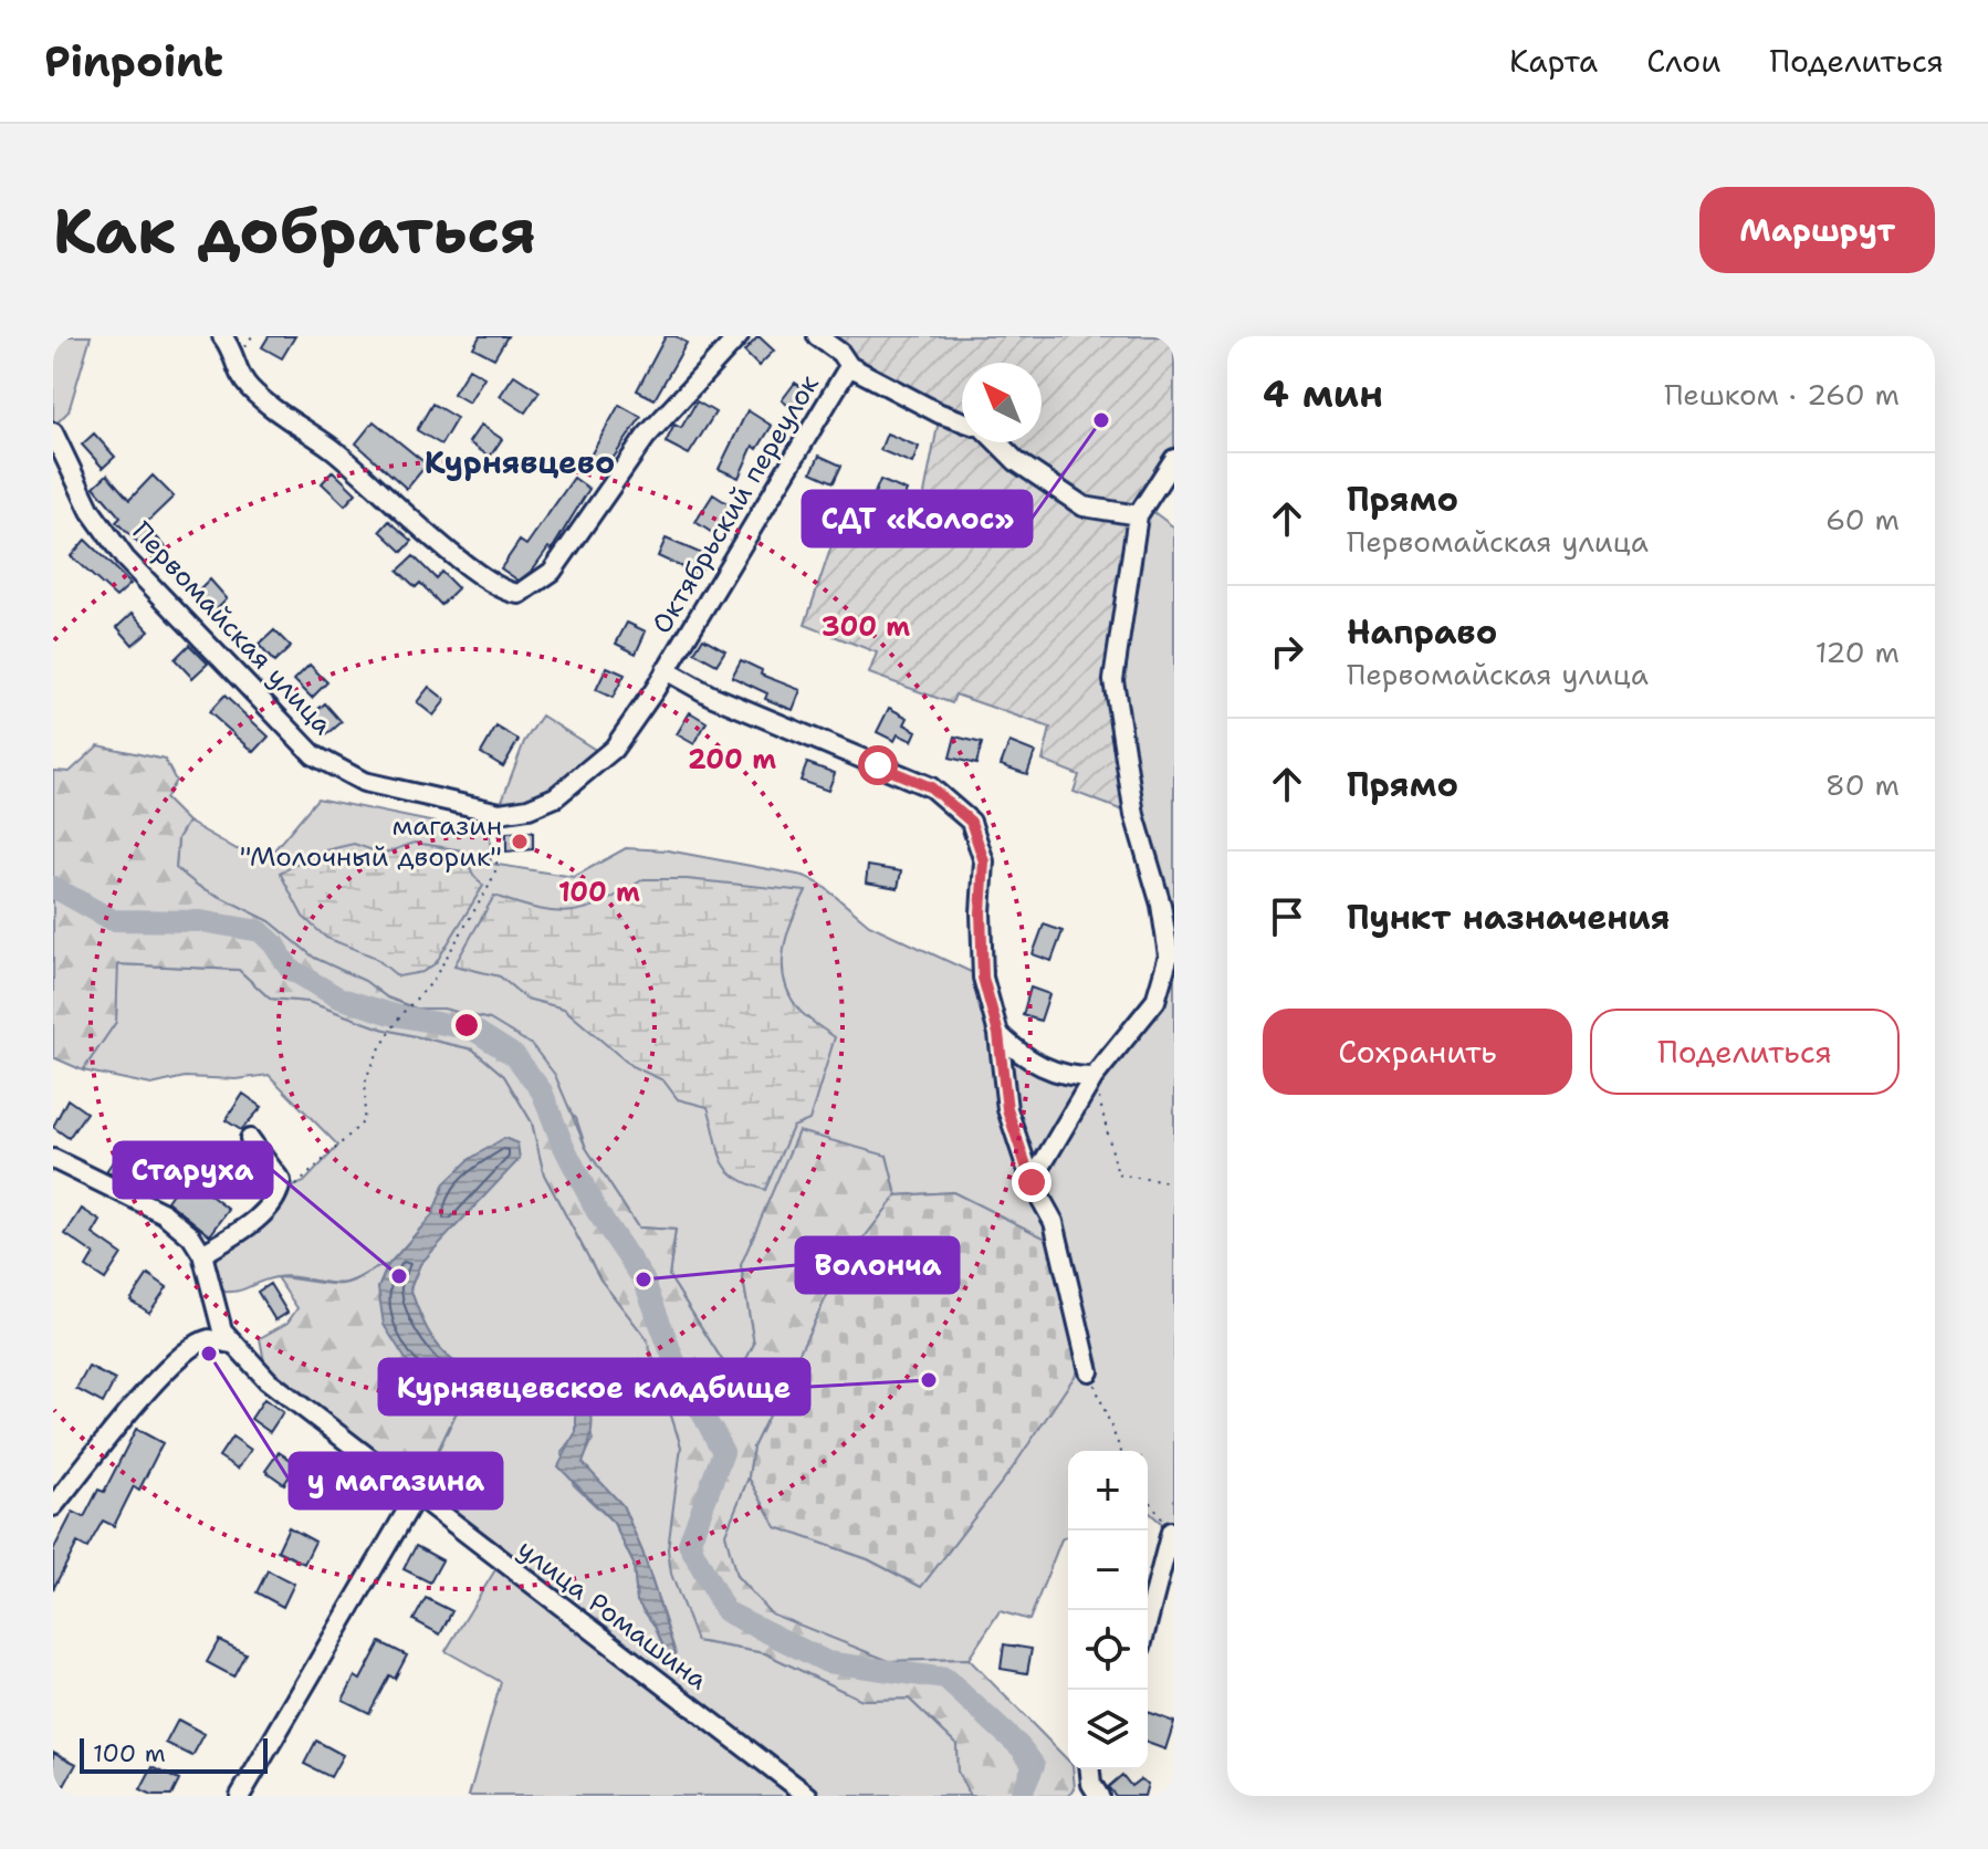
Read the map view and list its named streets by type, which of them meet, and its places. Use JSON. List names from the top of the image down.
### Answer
{
  "streets": {
    "street": ["Октябрьский переулок", "Первомайская улица", "улица Ромашина"]
  },
  "crossings": [
    ["Октябрьский переулок", "Первомайская улица"]
  ],
  "districts": ["Курнявцево"],
  "places": [
    "СДТ «Колос»",
    "магазин \"Молочный дворик\"",
    "Старуха",
    "Волонча",
    "у магазина",
    "Курнявцевское кладбище"
  ],
  "scale_bar": "100 m",
  "north": "top left",
  "page": {
    "header": "Pinpoint",
    "nav": ["Карта", "Слои", "Поделиться"],
    "buttons": [
      "Маршрут",
      ["Сохранить", "Поделиться"]
    ],
    "title": "Как добраться",
    "heading": ["4 мин", "Пешком · 260 m"],
    "list": [
      ["Прямо", "Первомайская улица", "60 m"],
      ["Направо", "Первомайская улица", "120 m"],
      ["Прямо", "80 m"],
      "Пункт назначения"
    ],
    "map_buttons": ["+", "−"],
    "scale": "100 m"
  },
  "rings": ["300 m", "200 m", "100 m"]
}
